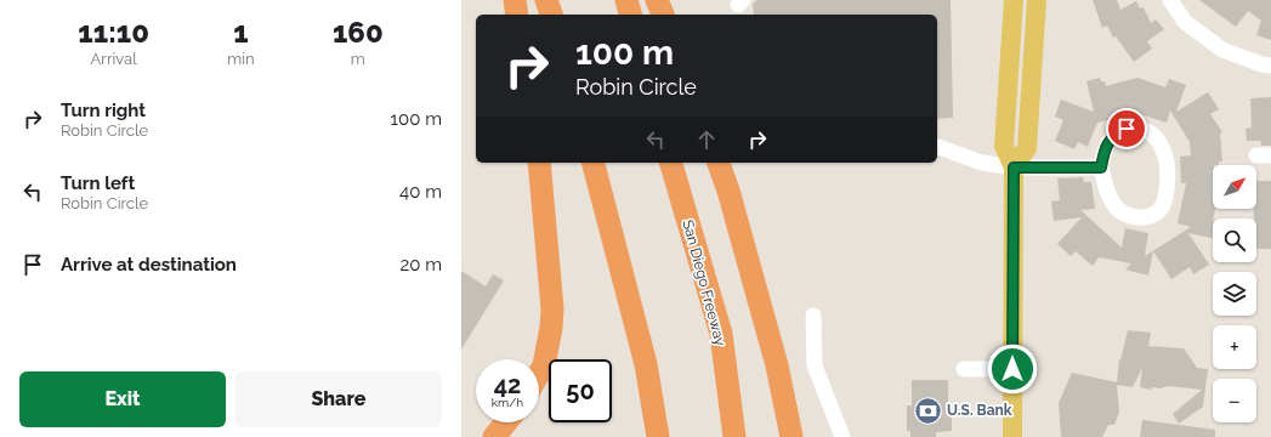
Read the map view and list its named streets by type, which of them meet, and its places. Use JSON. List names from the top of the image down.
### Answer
{
  "streets": {
    "highway": ["San Diego Freeway"]
  },
  "places": {
    "bank": ["U.S. Bank"]
  },
  "north": "top right",
  "page": {
    "eta": [
      "11:10",
      "Arrival",
      "1",
      "min",
      "160",
      "m"
    ],
    "turn": ["100 m", "Robin Circle"],
    "list": [
      {
        "name": "Turn right",
        "note": "Robin Circle",
        "value": "100 m"
      },
      {
        "name": "Turn left",
        "note": "Robin Circle",
        "value": "40 m"
      },
      {
        "name": "Arrive at destination",
        "value": "20 m"
      }
    ],
    "map_buttons": ["+", "−"],
    "speed": "42 km/h",
    "limit": "50",
    "buttons": ["Exit", "Share"]
  }
}
